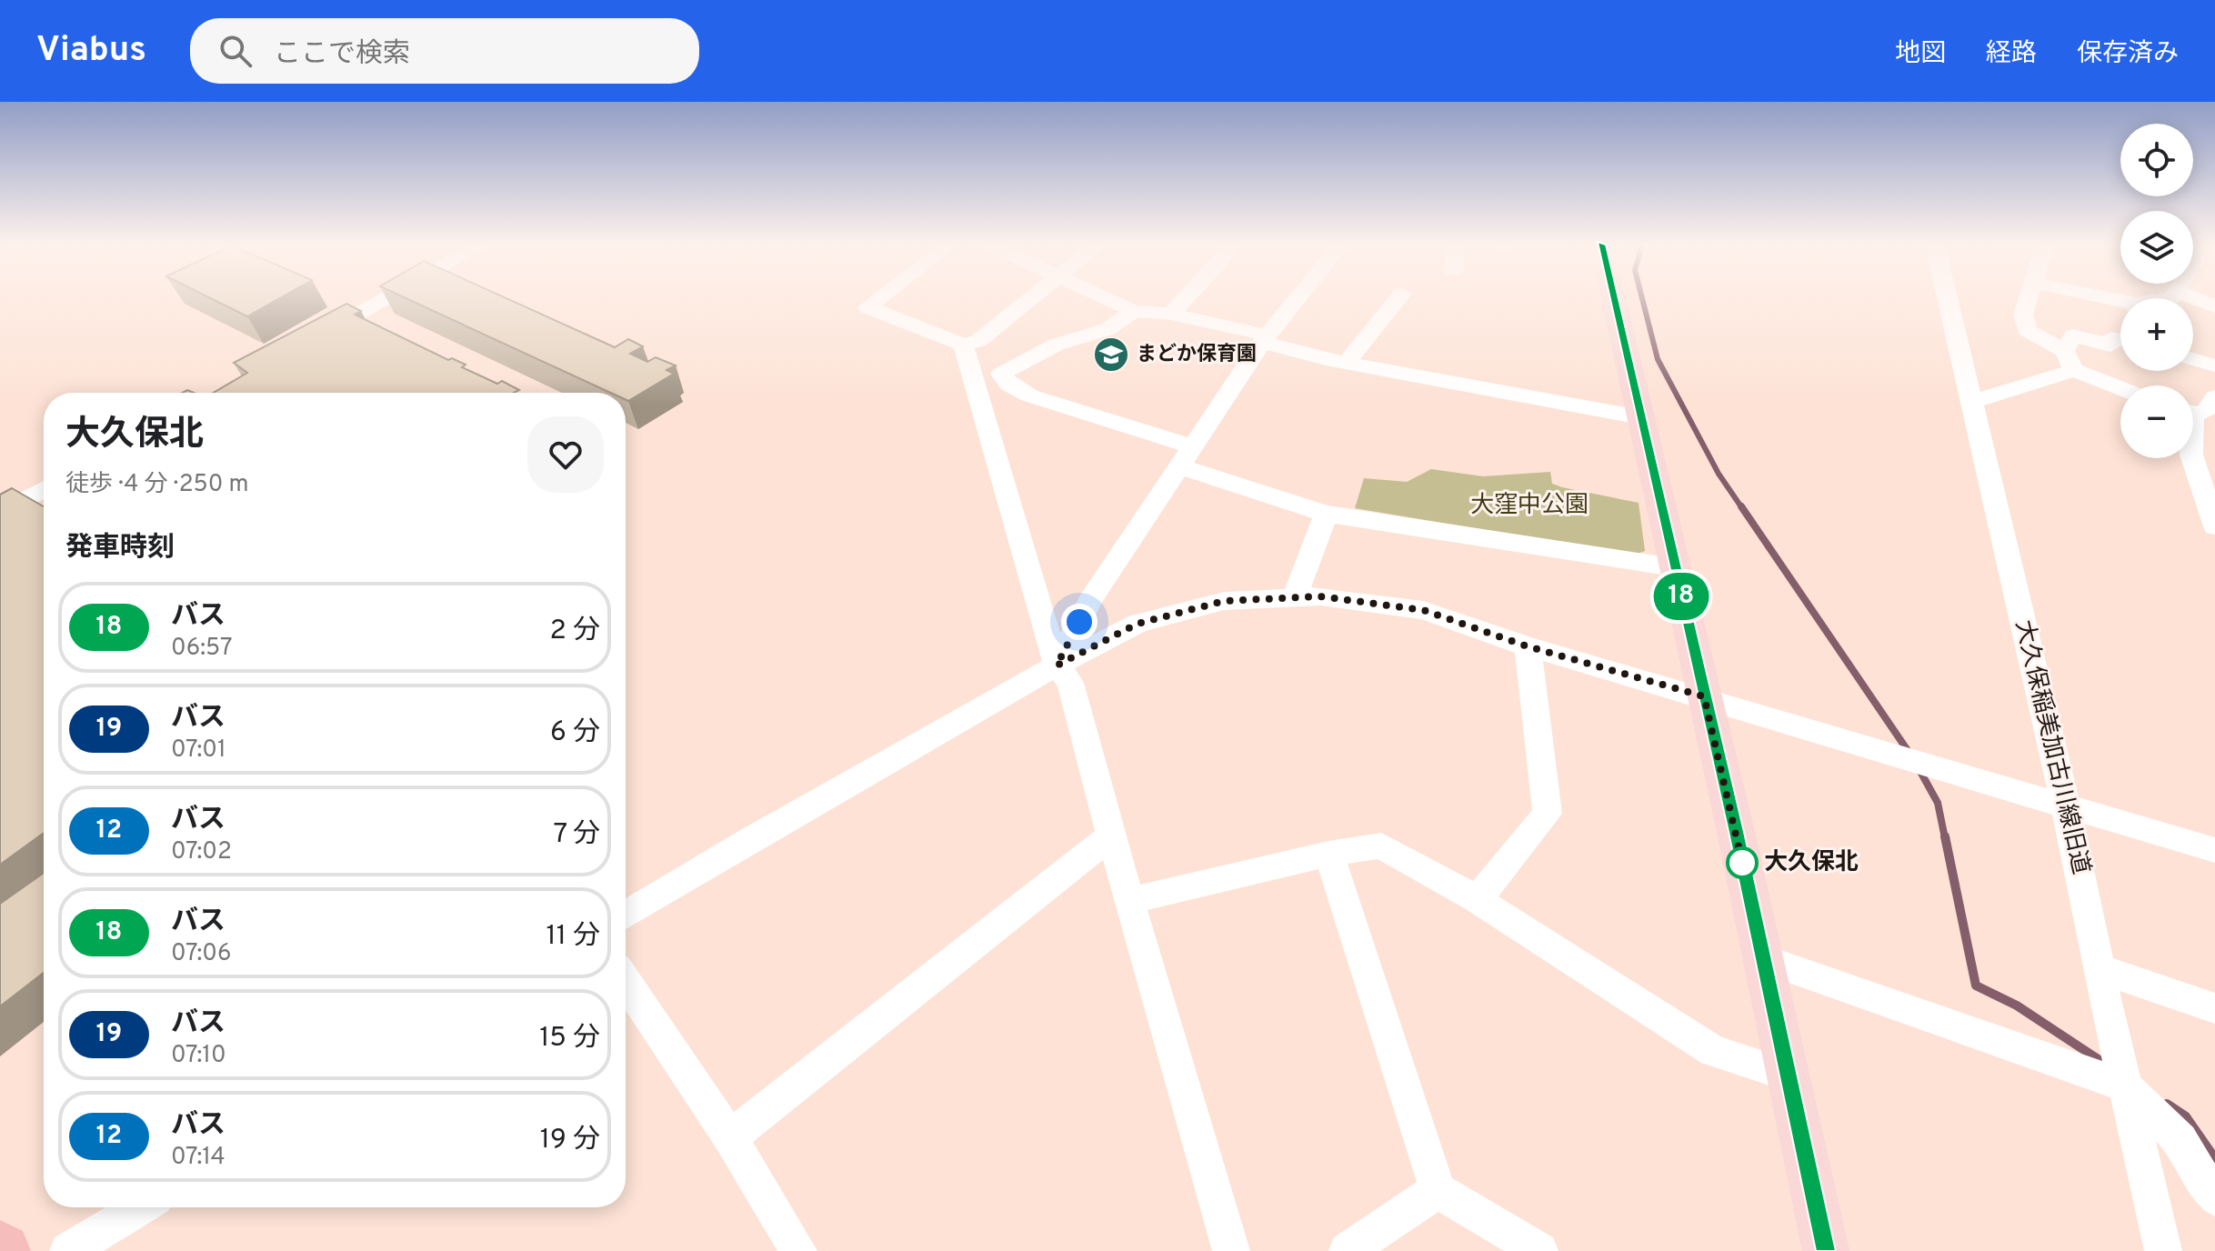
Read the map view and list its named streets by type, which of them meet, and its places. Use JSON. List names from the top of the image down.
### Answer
{
  "streets": {
    "street": ["大久保稲美加古川線旧道"]
  },
  "parks": ["大窪中公園"],
  "places": {
    "school or university": ["まどか保育園"],
    "other": ["大久保北"]
  },
  "lines": ["bus line 18"],
  "page": {
    "header": "Viabus",
    "search": "ここで検索",
    "nav": ["地図", "経路", "保存済み"],
    "on_map": "18",
    "map_buttons": ["+", "−"],
    "heading": [
      ["大久保北", "徒歩 · 4 分 · 250 m"],
      "発車時刻"
    ],
    "list": [
      {
        "mark": "18",
        "name": "バス",
        "note": "06:57",
        "value": "2 分"
      },
      {
        "mark": "19",
        "name": "バス",
        "note": "07:01",
        "value": "6 分"
      },
      {
        "mark": "12",
        "name": "バス",
        "note": "07:02",
        "value": "7 分"
      },
      {
        "mark": "18",
        "name": "バス",
        "note": "07:06",
        "value": "11 分"
      },
      {
        "mark": "19",
        "name": "バス",
        "note": "07:10",
        "value": "15 分"
      },
      {
        "mark": "12",
        "name": "バス",
        "note": "07:14",
        "value": "19 分"
      }
    ]
  }
}
